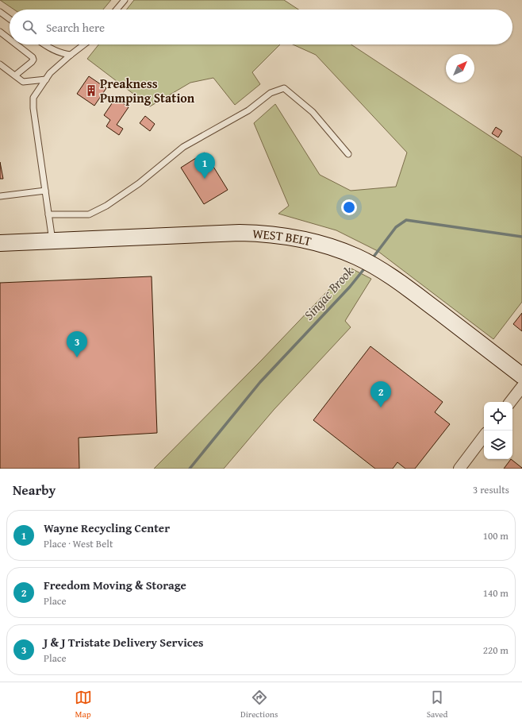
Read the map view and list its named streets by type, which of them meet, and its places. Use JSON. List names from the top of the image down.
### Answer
{
  "streets": {
    "main road": ["WEST BELT"]
  },
  "water": ["Singac Brook"],
  "places": {
    "building": ["Preakness Pumping Station"]
  },
  "north": "top right",
  "page": {
    "search": "Search here",
    "pins": ["1", "3", "2"],
    "heading": ["Nearby", "3 results"],
    "list": [
      {
        "mark": "1",
        "name": "Wayne Recycling Center",
        "note": "Place · West Belt",
        "value": "100 m"
      },
      {
        "mark": "2",
        "name": "Freedom Moving & Storage",
        "note": "Place",
        "value": "140 m"
      },
      {
        "mark": "3",
        "name": "J & J Tristate Delivery Services",
        "note": "Place",
        "value": "220 m"
      }
    ],
    "nav": ["Map", "Directions", "Saved"]
  }
}
